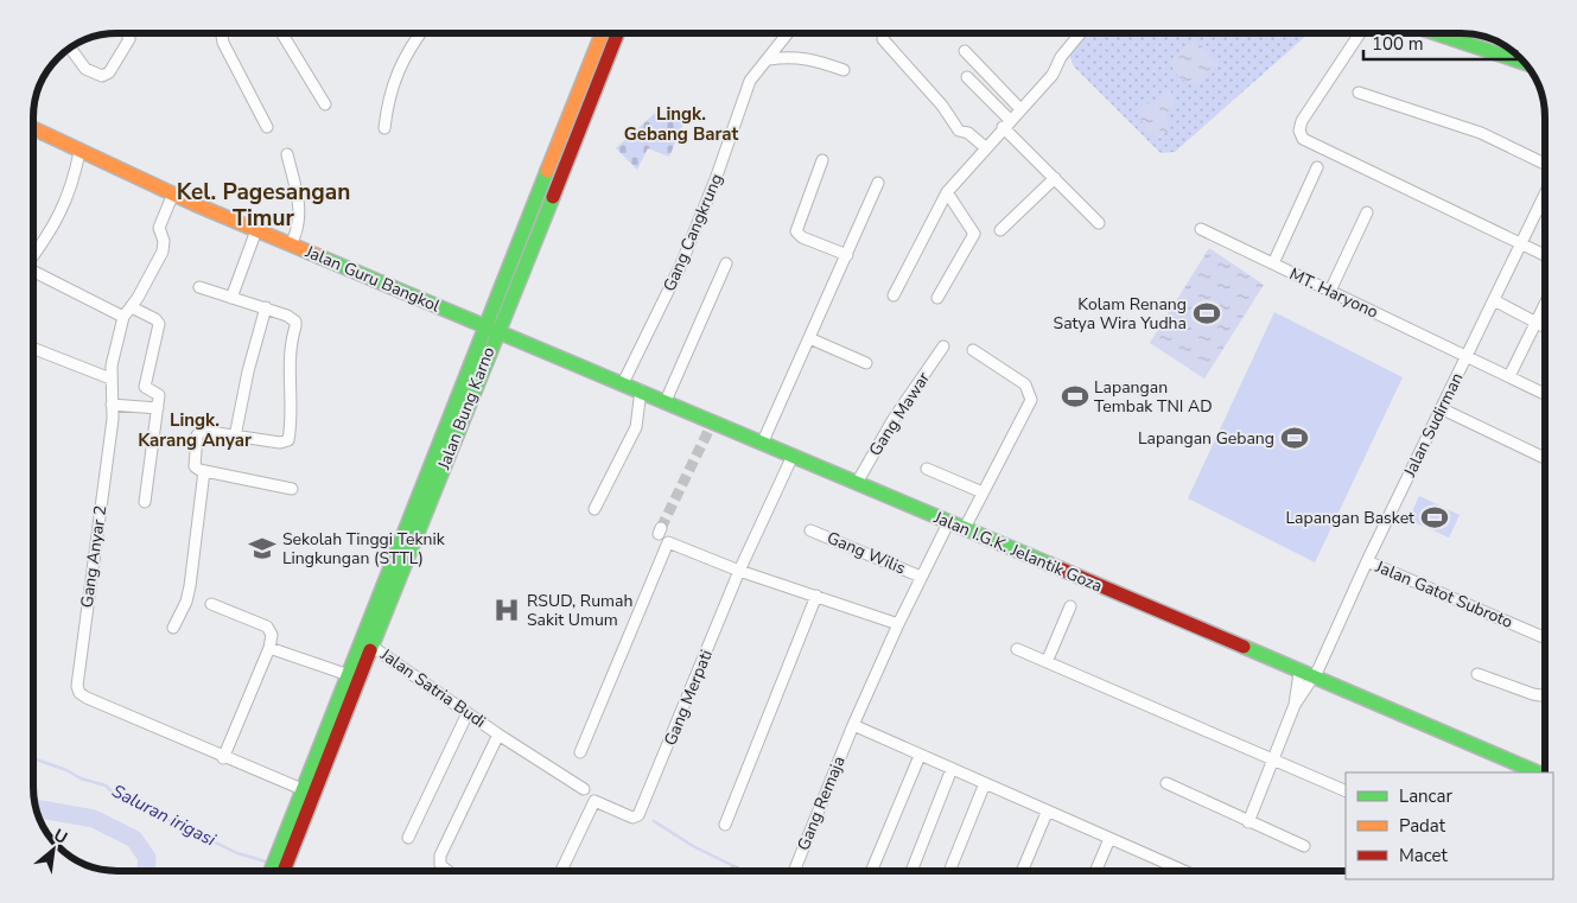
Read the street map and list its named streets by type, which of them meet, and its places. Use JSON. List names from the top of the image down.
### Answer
{
  "streets": {
    "main road": ["Jalan Guru Bangkol", "Jalan Bung Karno", "Jalan I.G.K. Jelantik Goza"],
    "street": [
      "Gang Cangkrung",
      "MT. Haryono",
      "Gang Mawar",
      "Jalan Sudirman",
      "Gang Wilis",
      "Gang Anyar 2",
      "Jalan Gatot Subroto",
      "Jalan Satria Budi",
      "Gang Merpati",
      "Gang Remaja"
    ]
  },
  "crossings": [
    ["Gang Cangkrung", "Jalan I.G.K. Jelantik Goza"],
    ["Jalan Guru Bangkol", "Jalan Bung Karno"],
    ["Jalan Guru Bangkol", "Jalan I.G.K. Jelantik Goza"],
    ["MT. Haryono", "Jalan Sudirman"],
    ["Jalan Bung Karno", "Jalan I.G.K. Jelantik Goza"],
    ["Jalan Bung Karno", "Gang Anyar 2"],
    ["Jalan Bung Karno", "Jalan Satria Budi"],
    ["Gang Mawar", "Jalan I.G.K. Jelantik Goza"],
    ["Jalan Sudirman", "Jalan I.G.K. Jelantik Goza"],
    ["Jalan Sudirman", "Jalan Gatot Subroto"],
    ["Jalan I.G.K. Jelantik Goza", "Gang Merpati"],
    ["Jalan I.G.K. Jelantik Goza", "Gang Remaja"],
    ["Gang Wilis", "Gang Remaja"]
  ],
  "districts": ["Lingk. Gebang Barat", "Kel. Pagesangan Timur", "Lingk. Karang Anyar"],
  "water": ["Saluran irigasi"],
  "places": {
    "sports": [
      "Kolam Renang Satya Wira Yudha",
      "Lapangan Tembak TNI AD",
      "Lapangan Gebang",
      "Lapangan Basket"
    ],
    "school or university": ["Sekolah Tinggi Teknik Lingkungan (STTL)"],
    "hospital": ["RSUD, Rumah Sakit Umum"]
  },
  "legend": ["Lancar", "Padat", "Macet"],
  "scale_bar": "100 m",
  "north": "top right"
}
